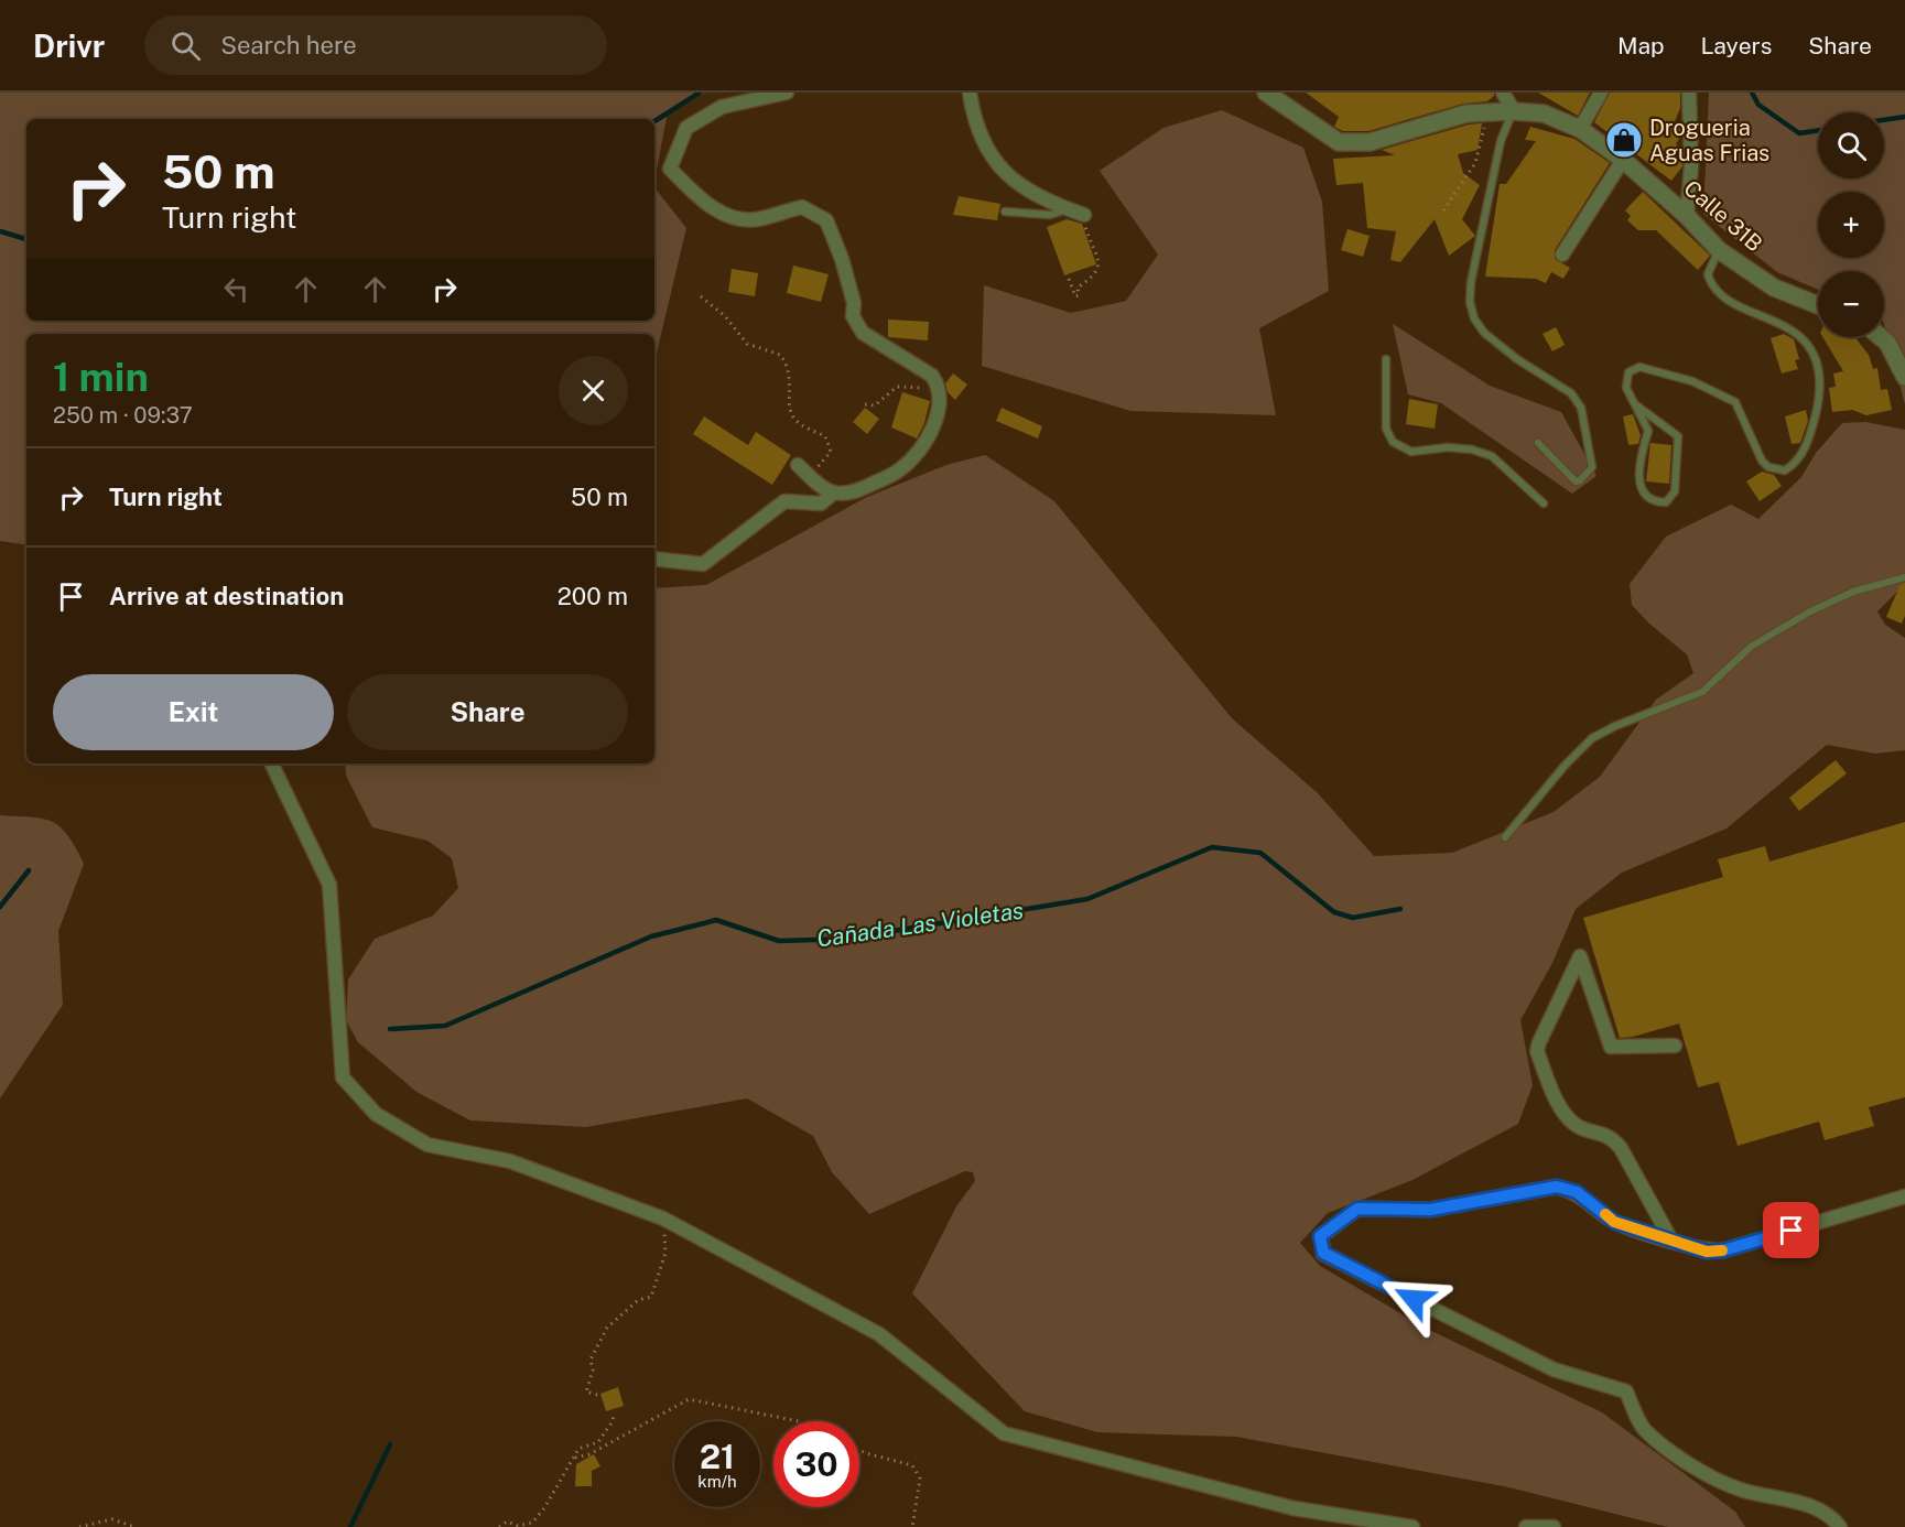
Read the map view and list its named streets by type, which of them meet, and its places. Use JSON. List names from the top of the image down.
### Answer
{
  "streets": {
    "street": ["Calle 31B"]
  },
  "water": ["Cañada Las Violetas"],
  "places": {
    "shop": ["Drogueria Aguas Frias"]
  },
  "page": {
    "header": "Drivr",
    "search": "Search here",
    "nav": ["Map", "Layers", "Share"],
    "map_buttons": ["+", "−"],
    "turn": ["50 m", "Turn right"],
    "heading": ["1 min", "250 m · 09:37"],
    "list": [
      {
        "name": "Turn right",
        "value": "50 m"
      },
      {
        "name": "Arrive at destination",
        "value": "200 m"
      }
    ],
    "buttons": ["Exit", "Share"],
    "speed": "21 km/h",
    "limit": "30"
  }
}
